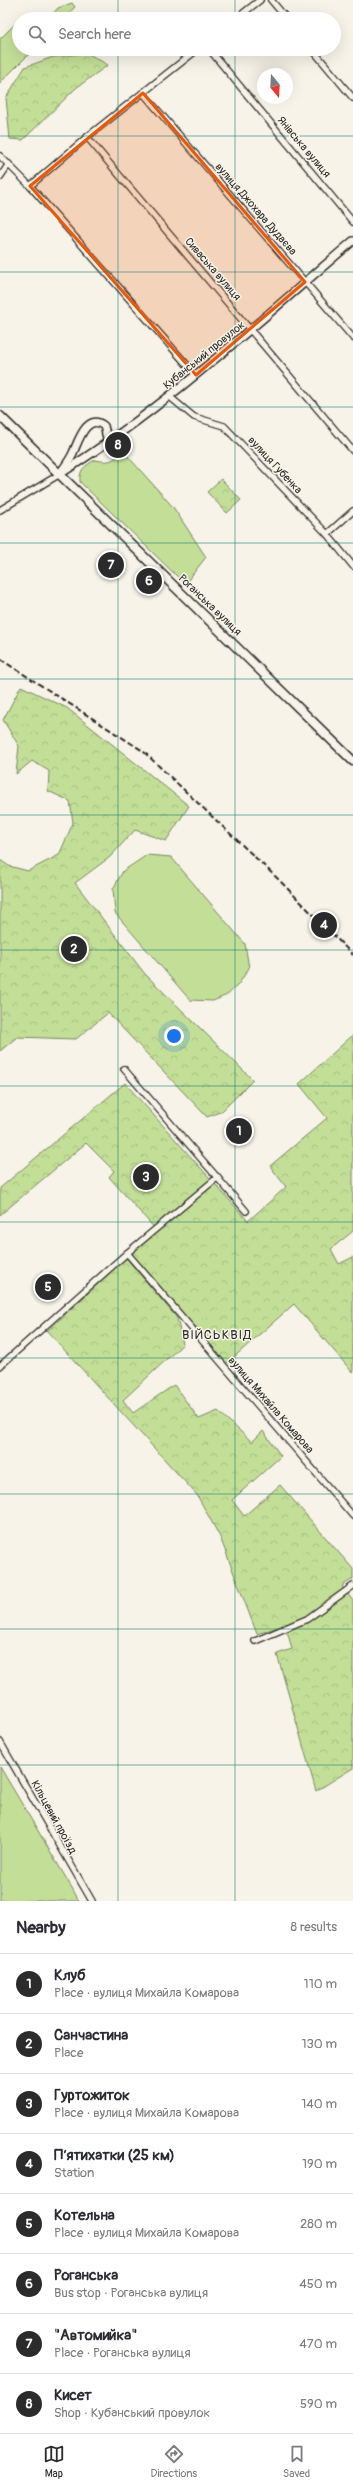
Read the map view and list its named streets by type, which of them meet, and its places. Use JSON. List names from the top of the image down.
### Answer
{
  "streets": {
    "main road": ["Роганська вулиця"],
    "street": [
      "Янівська вулиця",
      "вулиця Джохара Дудаєва",
      "Сиваська вулиця",
      "Кубанський провулок",
      "вулиця Губенка",
      "вулиця Михайла Комарова",
      "Кільцевий проїзд"
    ]
  },
  "crossings": [
    ["вулиця Джохара Дудаєва", "Кубанський провулок"],
    ["Сиваська вулиця", "Кубанський провулок"],
    ["Кубанський провулок", "вулиця Губенка"],
    ["Кубанський провулок", "Роганська вулиця"]
  ],
  "districts": ["ВІЙСЬКВІД"],
  "north": "bottom",
  "page": {
    "search": "Search here",
    "pins": [
      "8",
      "7",
      "6",
      "4",
      "2",
      "1",
      "3",
      "5"
    ],
    "heading": ["Nearby", "8 results"],
    "list": [
      {
        "mark": "1",
        "name": "Клуб",
        "note": "Place · вулиця Михайла Комарова",
        "value": "110 m"
      },
      {
        "mark": "2",
        "name": "Санчастина",
        "note": "Place",
        "value": "130 m"
      },
      {
        "mark": "3",
        "name": "Гуртожиток",
        "note": "Place · вулиця Михайла Комарова",
        "value": "140 m"
      },
      {
        "mark": "4",
        "name": "Пʼятихатки (25 км)",
        "note": "Station",
        "value": "190 m"
      },
      {
        "mark": "5",
        "name": "Котельна",
        "note": "Place · вулиця Михайла Комарова",
        "value": "280 m"
      },
      {
        "mark": "6",
        "name": "Роганська",
        "note": "Bus stop · Роганська вулиця",
        "value": "450 m"
      },
      {
        "mark": "7",
        "name": "\"Автомийка\"",
        "note": "Place · Роганська вулиця",
        "value": "470 m"
      },
      {
        "mark": "8",
        "name": "Кисет",
        "note": "Shop · Кубанський провулок",
        "value": "590 m"
      }
    ],
    "nav": ["Map", "Directions", "Saved"]
  }
}
